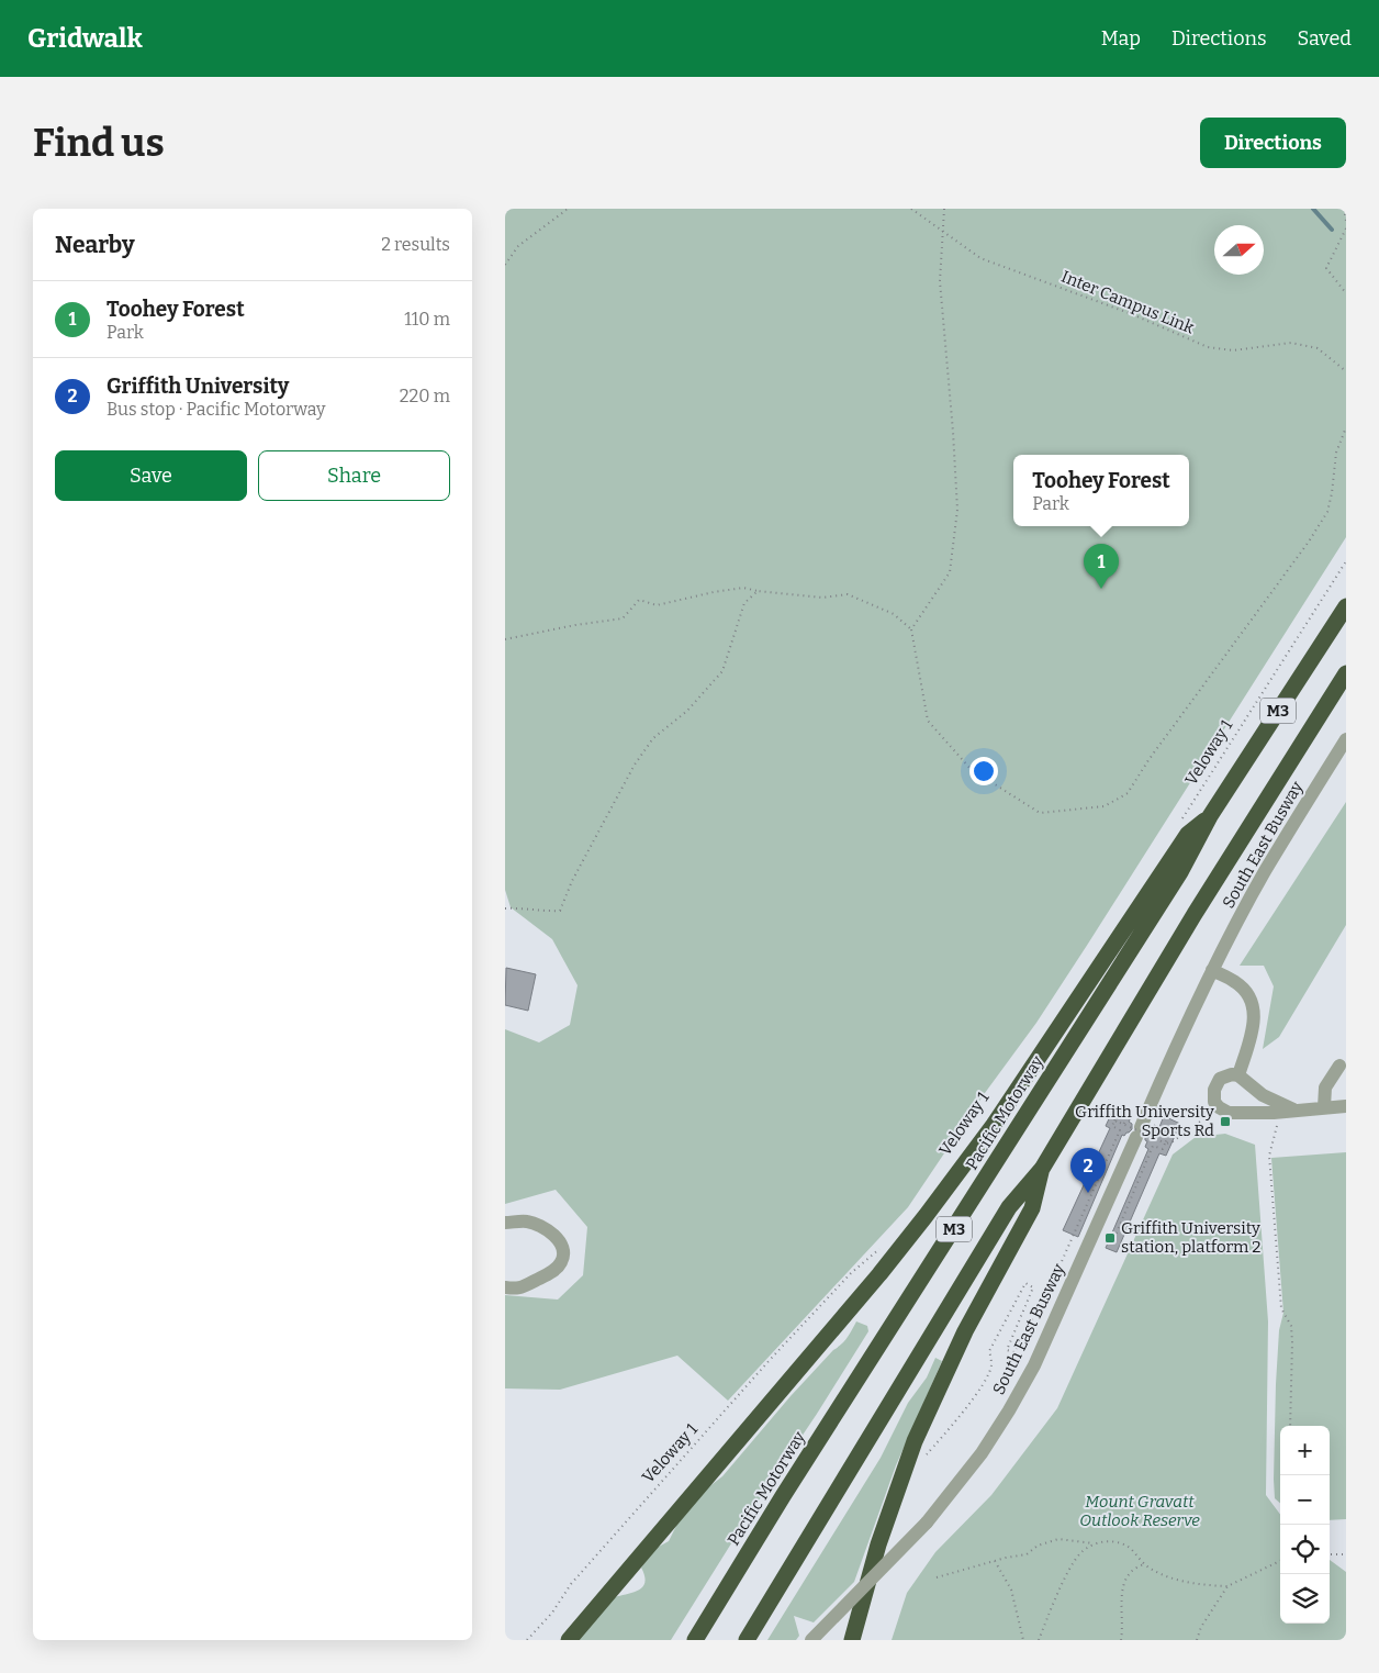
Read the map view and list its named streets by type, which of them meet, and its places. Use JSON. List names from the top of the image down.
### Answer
{
  "streets": {
    "highway": ["M3", "Pacific Motorway"],
    "street": ["South East Busway"],
    "path": ["Inter Campus Link", "Veloway 1"]
  },
  "parks": ["Mount Gravatt Outlook Reserve"],
  "places": {
    "transit": ["Griffith University Sports Rd", "Griffith University station, platform 2"]
  },
  "north": "right",
  "page": {
    "header": "Gridwalk",
    "nav": ["Map", "Directions", "Saved"],
    "buttons": [
      "Directions",
      ["Save", "Share"]
    ],
    "title": "Find us",
    "heading": ["Nearby", "2 results"],
    "list": [
      {
        "mark": "1",
        "name": "Toohey Forest",
        "note": "Park",
        "value": "110 m"
      },
      {
        "mark": "2",
        "name": "Griffith University",
        "note": "Bus stop · Pacific Motorway",
        "value": "220 m"
      }
    ],
    "popup": ["Toohey Forest", "Park"],
    "pins": ["1", "2"],
    "map_buttons": ["+", "−"]
  }
}
